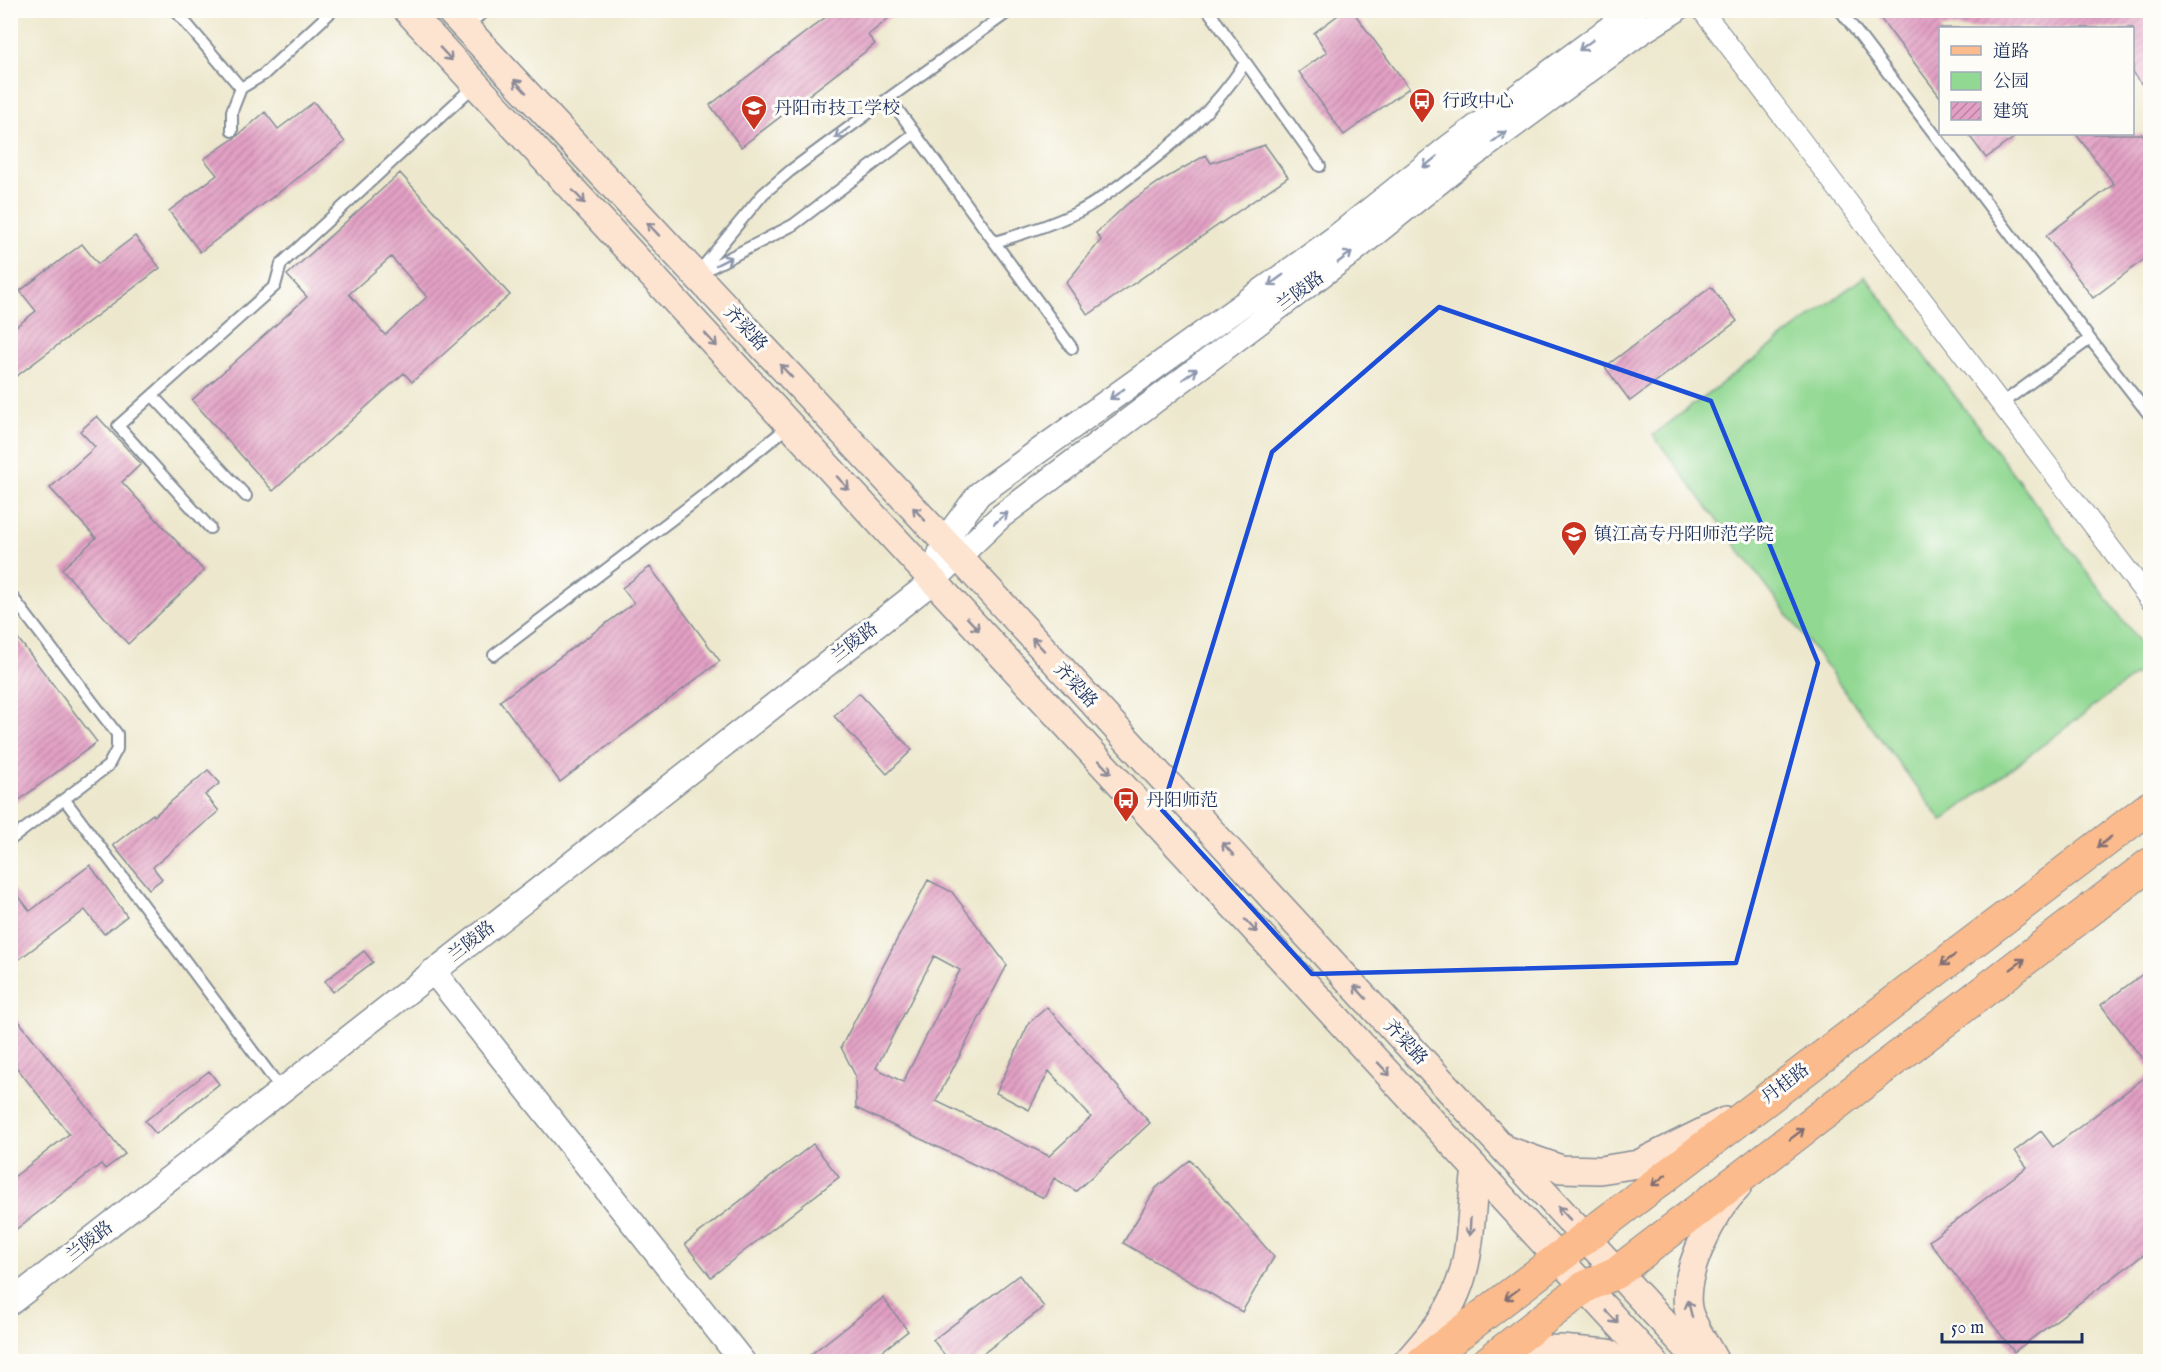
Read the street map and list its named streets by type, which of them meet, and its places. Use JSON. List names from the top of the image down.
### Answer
{
  "streets": {
    "main road": ["齐梁路", "丹桂路"],
    "street": ["兰陵路"]
  },
  "crossings": [
    ["兰陵路", "齐梁路"],
    ["齐梁路", "丹桂路"]
  ],
  "places": {
    "bus stop": ["行政中心", "丹阳师范"],
    "school or university": ["丹阳市技工学校", "镇江高专丹阳师范学院"]
  },
  "legend": ["道路", "公园", "建筑"],
  "scale_bar": "50 m"
}
